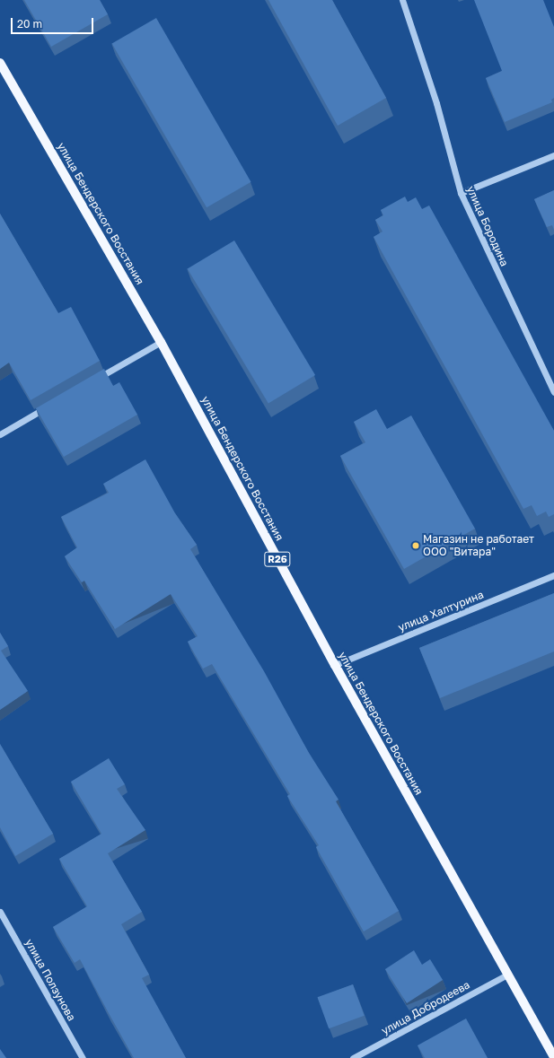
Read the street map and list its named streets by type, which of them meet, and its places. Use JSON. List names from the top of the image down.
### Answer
{
  "streets": {
    "main road": ["улица Бендерского Восстания", "R26"],
    "street": [
      "улица Бородина",
      "улица Халтурина",
      "улица Ползунова",
      "улица Добродеева"
    ]
  },
  "crossings": [
    ["улица Бендерского Восстания", "улица Халтурина"],
    ["улица Бендерского Восстания", "улица Добродеева"]
  ],
  "places": ["Магазин не работает ООО \"Витара\""],
  "scale_bar": "20 m"
}
